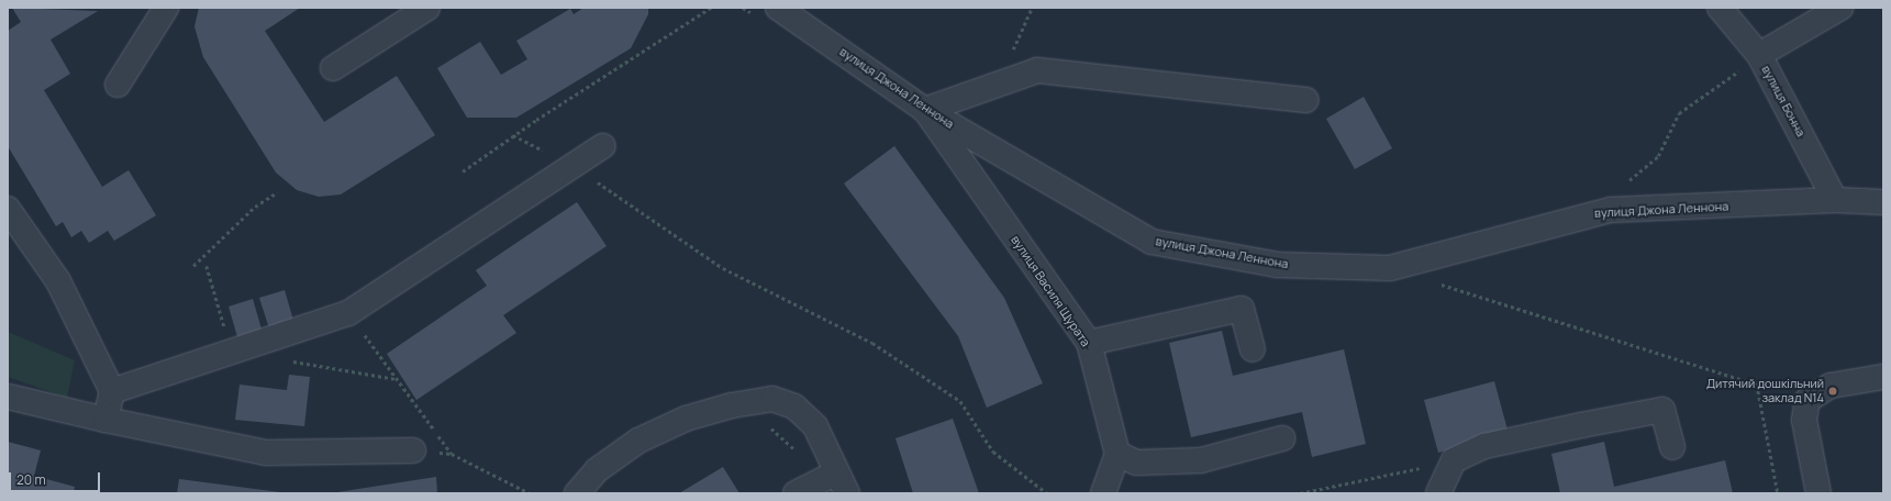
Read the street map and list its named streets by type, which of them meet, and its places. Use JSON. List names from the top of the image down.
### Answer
{
  "streets": {
    "street": ["вулиця Джона Леннона", "вулиця Бонна", "вулиця Василя Щурата"]
  },
  "crossings": [
    ["вулиця Джона Леннона", "вулиця Бонна"],
    ["вулиця Джона Леннона", "вулиця Василя Щурата"]
  ],
  "places": ["Дитячий дошкільний заклад N14"],
  "scale_bar": "20 m"
}
